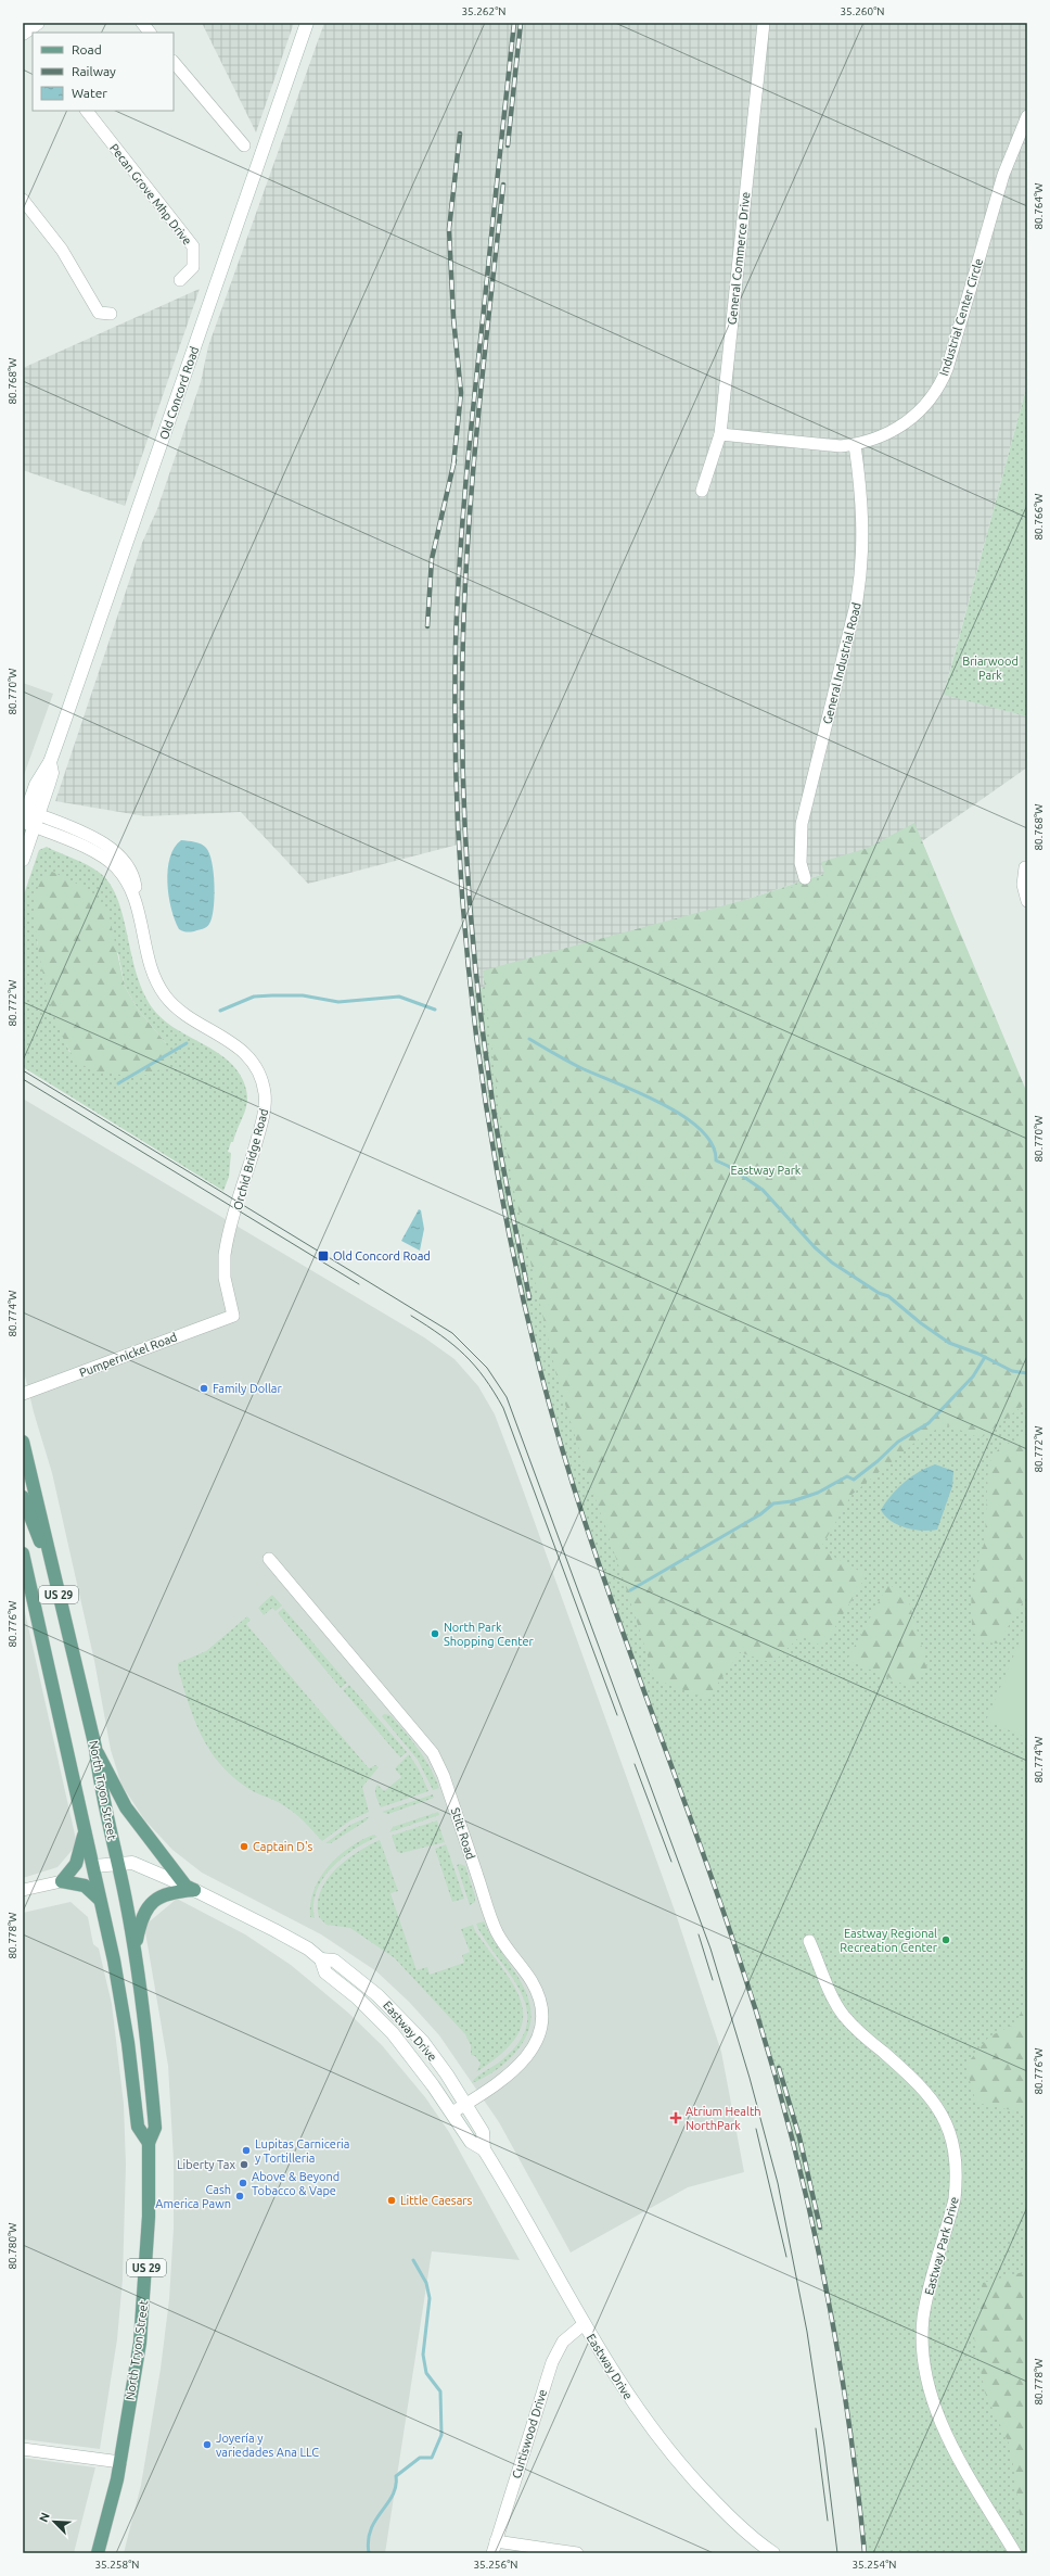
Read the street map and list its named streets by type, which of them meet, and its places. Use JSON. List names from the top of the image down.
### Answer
{
  "streets": {
    "main road": [
      "Old Concord Road",
      "US 29",
      "North Tryon Street",
      "Eastway Drive"
    ],
    "street": [
      "Pecan Grove Mhp Drive",
      "General Commerce Drive",
      "Industrial Center Circle",
      "General Industrial Road",
      "Orchid Bridge Road",
      "Pumpernickel Road",
      "Stitt Road",
      "Eastway Park Drive",
      "Curtiswood Drive"
    ]
  },
  "crossings": [
    ["General Commerce Drive", "Industrial Center Circle"],
    ["Industrial Center Circle", "General Industrial Road"],
    ["Old Concord Road", "Orchid Bridge Road"],
    ["Orchid Bridge Road", "Pumpernickel Road"],
    ["US 29", "North Tryon Street"],
    ["US 29", "Eastway Drive"],
    ["North Tryon Street", "Eastway Drive"],
    ["Stitt Road", "Eastway Drive"],
    ["Eastway Drive", "Curtiswood Drive"]
  ],
  "parks": ["Briarwood Park", "Eastway Park"],
  "places": {
    "transit": ["Old Concord Road"],
    "other": [
      "Family Dollar",
      "North Park Shopping Center",
      "Captain D's",
      "Eastway Regional Recreation Center",
      "Lupitas Carniceria y Tortilleria",
      "Liberty Tax",
      "Above & Beyond Tobacco & Vape",
      "Cash America Pawn",
      "Little Caesars",
      "Joyería y variedades Ana LLC"
    ],
    "health": ["Atrium Health NorthPark"]
  },
  "legend": ["Road", "Railway", "Water"],
  "north": "top left",
  "coordinates": [
    "35.262°N",
    "35.260°N",
    "80.764°W",
    "80.768°W",
    "80.766°W",
    "80.770°W",
    "80.772°W",
    "80.774°W",
    "80.776°W",
    "80.778°W",
    "80.780°W",
    "35.258°N",
    "35.256°N",
    "35.254°N"
  ]
}
